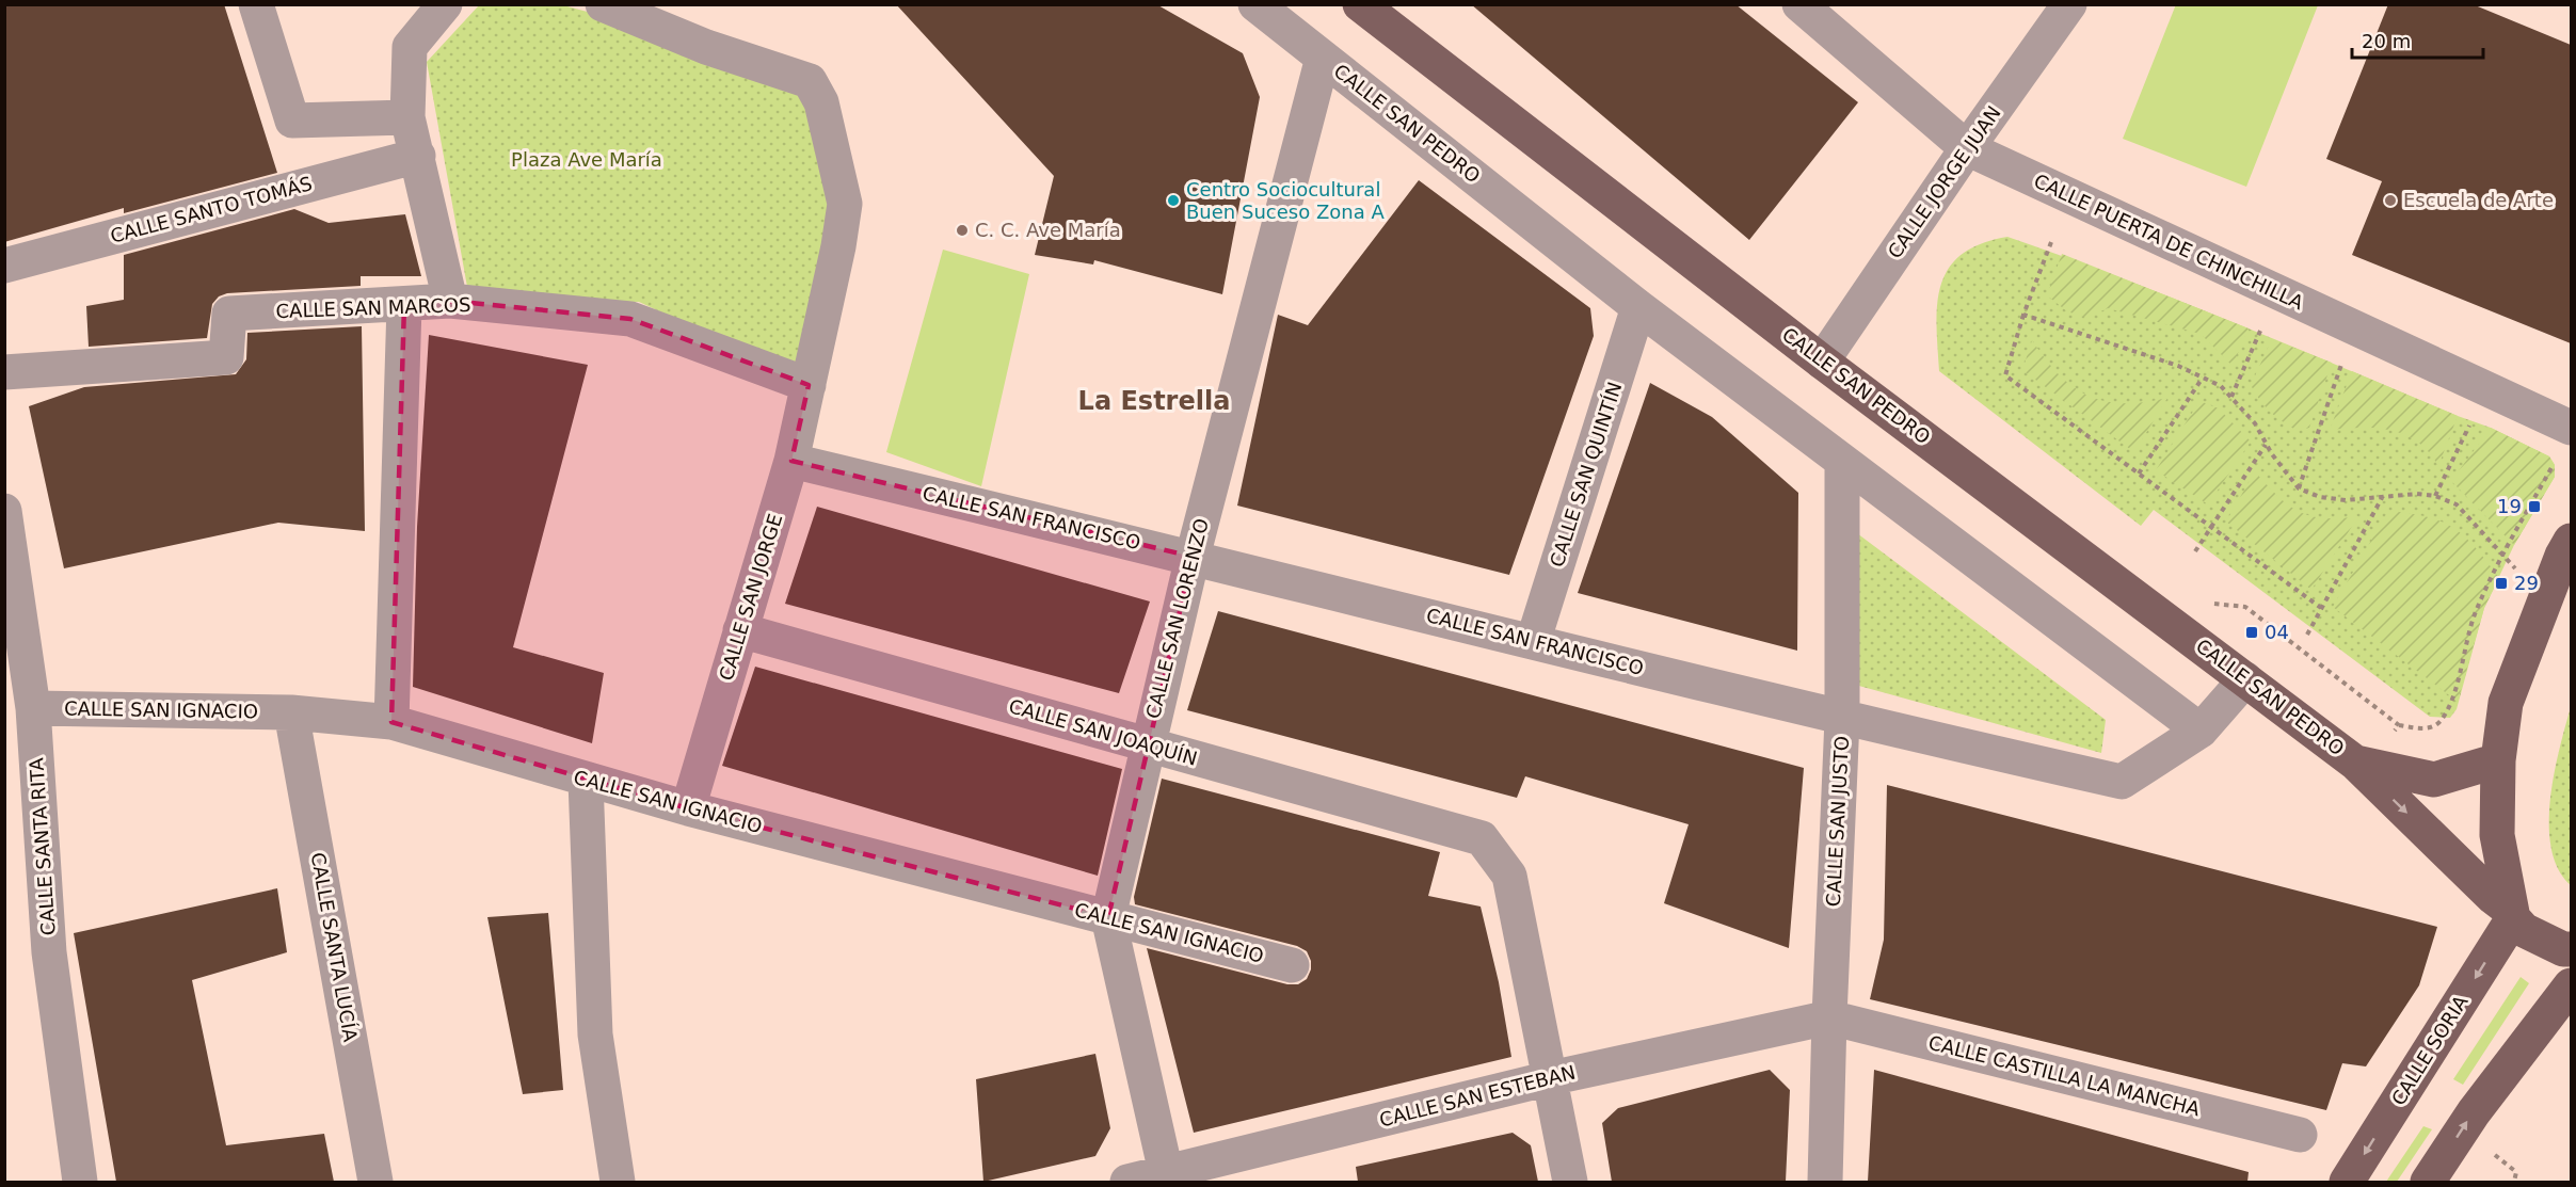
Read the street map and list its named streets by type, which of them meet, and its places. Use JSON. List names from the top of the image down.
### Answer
{
  "streets": {
    "main road": ["CALLE SAN PEDRO", "CALLE SORIA"],
    "street": [
      "CALLE JORGE JUAN",
      "CALLE SANTO TOMÁS",
      "CALLE PUERTA DE CHINCHILLA",
      "CALLE SAN MARCOS",
      "CALLE SAN QUINTÍN",
      "CALLE SAN FRANCISCO",
      "CALLE SAN JORGE",
      "CALLE SAN LORENZO",
      "CALLE SAN IGNACIO",
      "CALLE SAN JOAQUÍN",
      "CALLE SAN JUSTO",
      "CALLE SANTA RITA",
      "CALLE SANTA LUCÍA",
      "CALLE CASTILLA LA MANCHA",
      "CALLE SAN ESTEBAN"
    ]
  },
  "crossings": [
    ["CALLE SAN PEDRO", "CALLE JORGE JUAN"],
    ["CALLE SAN PEDRO", "CALLE SAN QUINTÍN"],
    ["CALLE SAN PEDRO", "CALLE SAN FRANCISCO"],
    ["CALLE SAN PEDRO", "CALLE SAN LORENZO"],
    ["CALLE SAN PEDRO", "CALLE SAN JUSTO"],
    ["CALLE SAN PEDRO", "CALLE SORIA"],
    ["CALLE JORGE JUAN", "CALLE PUERTA DE CHINCHILLA"],
    ["CALLE SAN MARCOS", "CALLE SAN JORGE"],
    ["CALLE SAN QUINTÍN", "CALLE SAN FRANCISCO"],
    ["CALLE SAN FRANCISCO", "CALLE SAN JORGE"],
    ["CALLE SAN FRANCISCO", "CALLE SAN LORENZO"],
    ["CALLE SAN FRANCISCO", "CALLE SAN JUSTO"],
    ["CALLE SAN JORGE", "CALLE SAN IGNACIO"],
    ["CALLE SAN JORGE", "CALLE SAN JOAQUÍN"],
    ["CALLE SAN LORENZO", "CALLE SAN IGNACIO"],
    ["CALLE SAN LORENZO", "CALLE SAN JOAQUÍN"],
    ["CALLE SAN LORENZO", "CALLE SAN ESTEBAN"],
    ["CALLE SAN IGNACIO", "CALLE SANTA RITA"],
    ["CALLE SAN IGNACIO", "CALLE SANTA LUCÍA"],
    ["CALLE SAN JOAQUÍN", "CALLE SAN ESTEBAN"],
    ["CALLE SAN JUSTO", "CALLE CASTILLA LA MANCHA"],
    ["CALLE SAN JUSTO", "CALLE SAN ESTEBAN"],
    ["CALLE CASTILLA LA MANCHA", "CALLE SAN ESTEBAN"]
  ],
  "districts": ["La Estrella"],
  "parks": ["Plaza Ave María"],
  "places": {
    "other": ["Centro Sociocultural Buen Suceso Zona A", "Escuela de Arte", "C. C. Ave María"],
    "transit": ["19", "29", "04"]
  },
  "scale_bar": "20 m"
}
